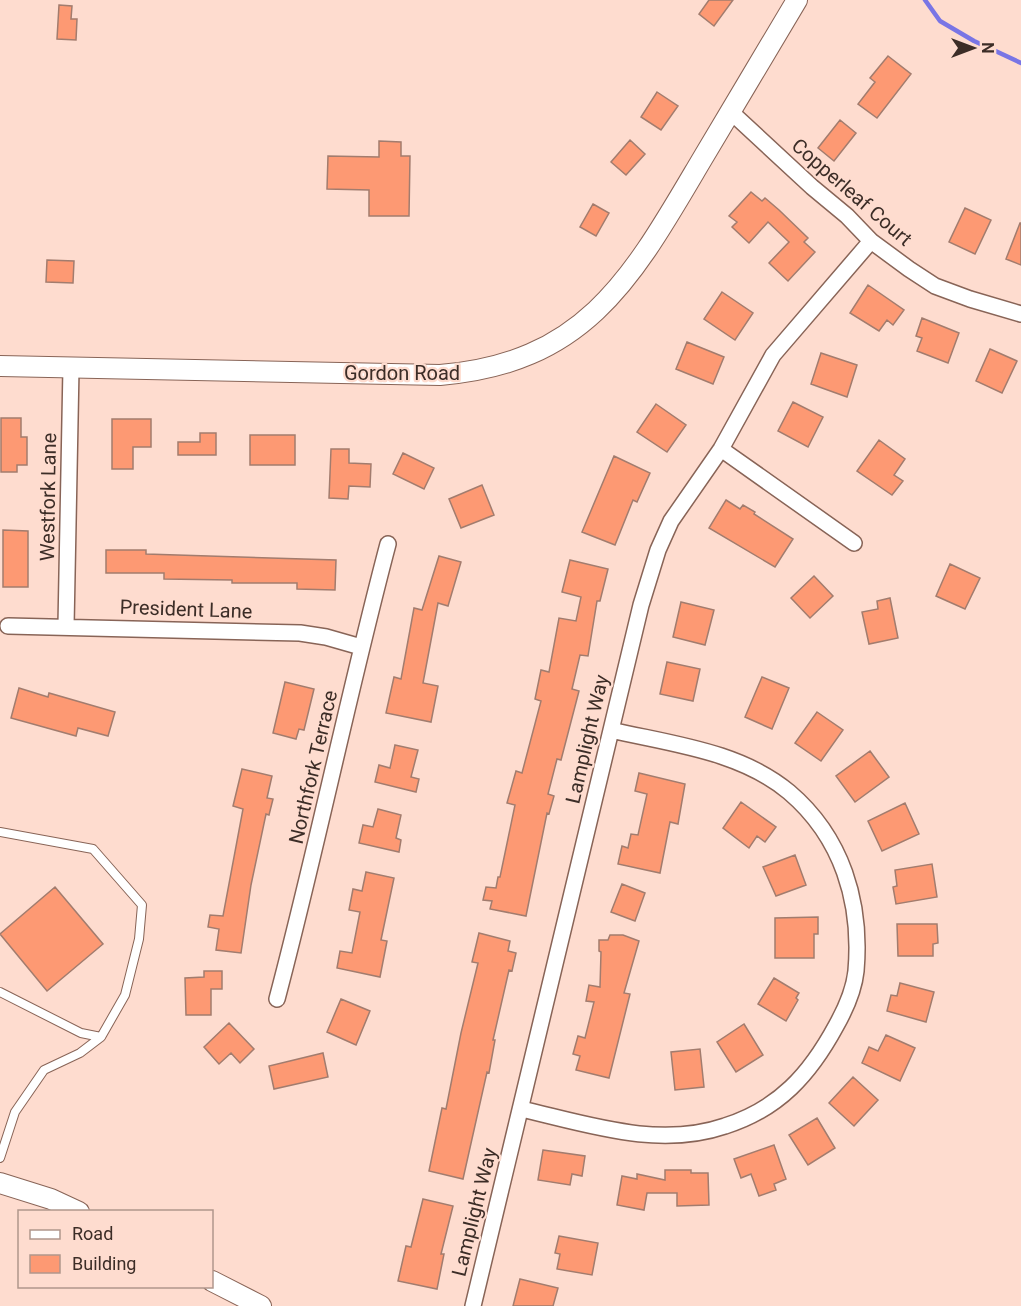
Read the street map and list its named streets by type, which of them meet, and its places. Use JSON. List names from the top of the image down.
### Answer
{
  "streets": {
    "street": [
      "Copperleaf Court",
      "Gordon Road",
      "Westfork Lane",
      "President Lane",
      "Lamplight Way",
      "Northfork Terrace"
    ]
  },
  "crossings": [
    ["Copperleaf Court", "Gordon Road"],
    ["Copperleaf Court", "Lamplight Way"],
    ["Gordon Road", "Westfork Lane"],
    ["Westfork Lane", "President Lane"],
    ["President Lane", "Northfork Terrace"]
  ],
  "legend": ["Road", "Building"],
  "north": "right"
}
